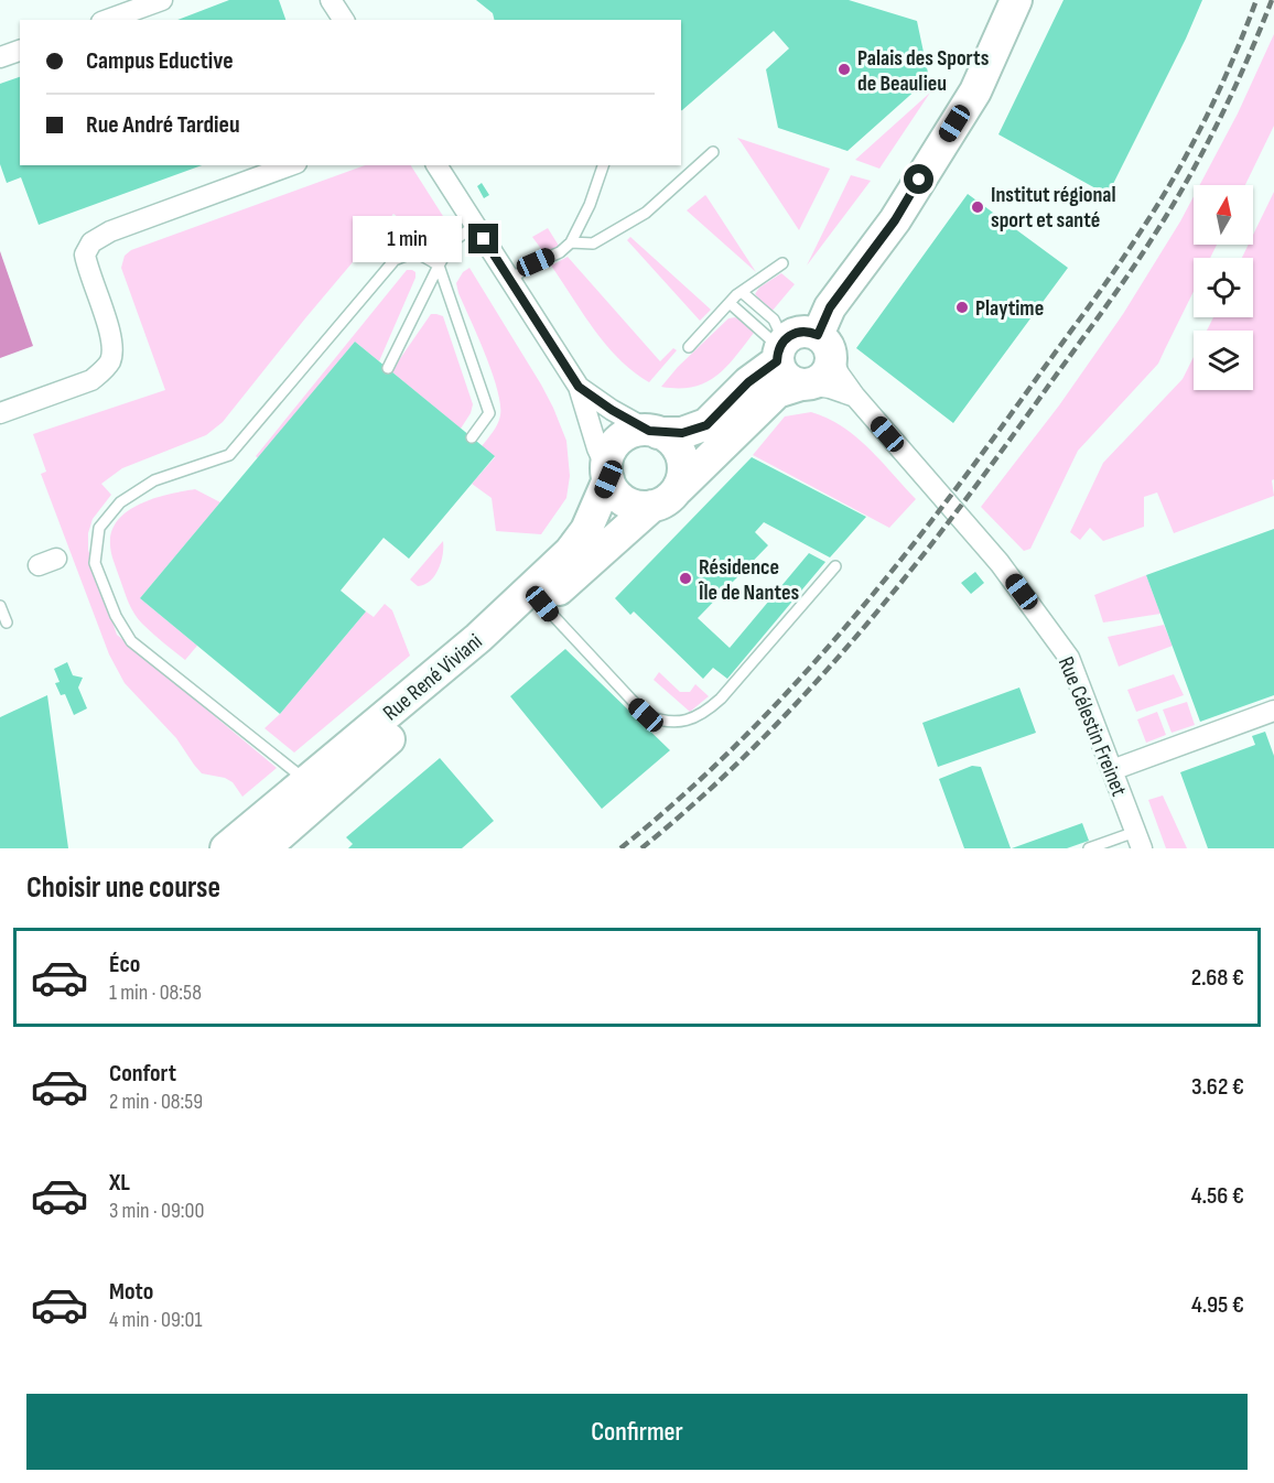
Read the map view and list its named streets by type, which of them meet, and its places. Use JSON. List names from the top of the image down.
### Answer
{
  "streets": {
    "main road": ["Rue René Viviani"],
    "street": ["Rue Célestin Freinet"]
  },
  "crossings": [
    ["Rue René Viviani", "Rue Célestin Freinet"]
  ],
  "places": [
    "Palais des Sports de Beaulieu",
    "Institut régional sport et santé",
    "Playtime",
    "Résidence Île de Nantes"
  ],
  "north": "top",
  "page": {
    "banner": ["Campus Eductive", "Rue André Tardieu"],
    "bubble": "1 min",
    "heading": "Choisir une course",
    "list": [
      {
        "name": "Éco",
        "note": "1 min · 08:58",
        "value": "2.68 €"
      },
      {
        "name": "Confort",
        "note": "2 min · 08:59",
        "value": "3.62 €"
      },
      {
        "name": "XL",
        "note": "3 min · 09:00",
        "value": "4.56 €"
      },
      {
        "name": "Moto",
        "note": "4 min · 09:01",
        "value": "4.95 €"
      }
    ],
    "buttons": "Confirmer"
  }
}
